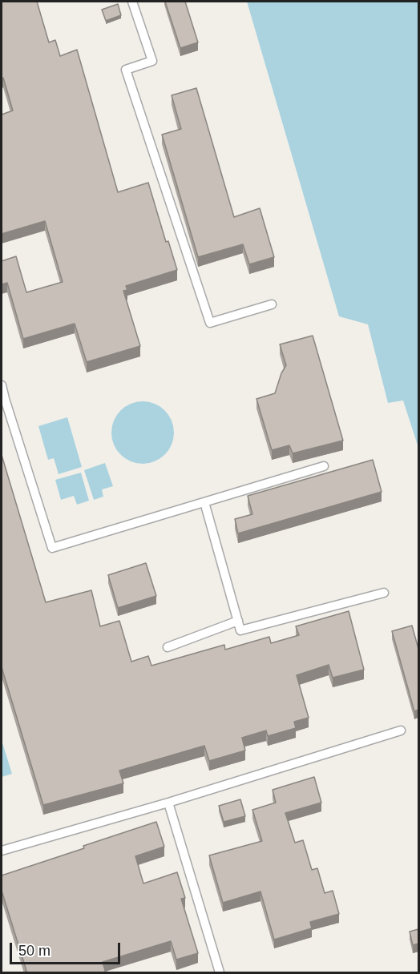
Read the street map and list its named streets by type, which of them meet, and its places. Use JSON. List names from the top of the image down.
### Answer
{
  "scale_bar": "50 m"
}
